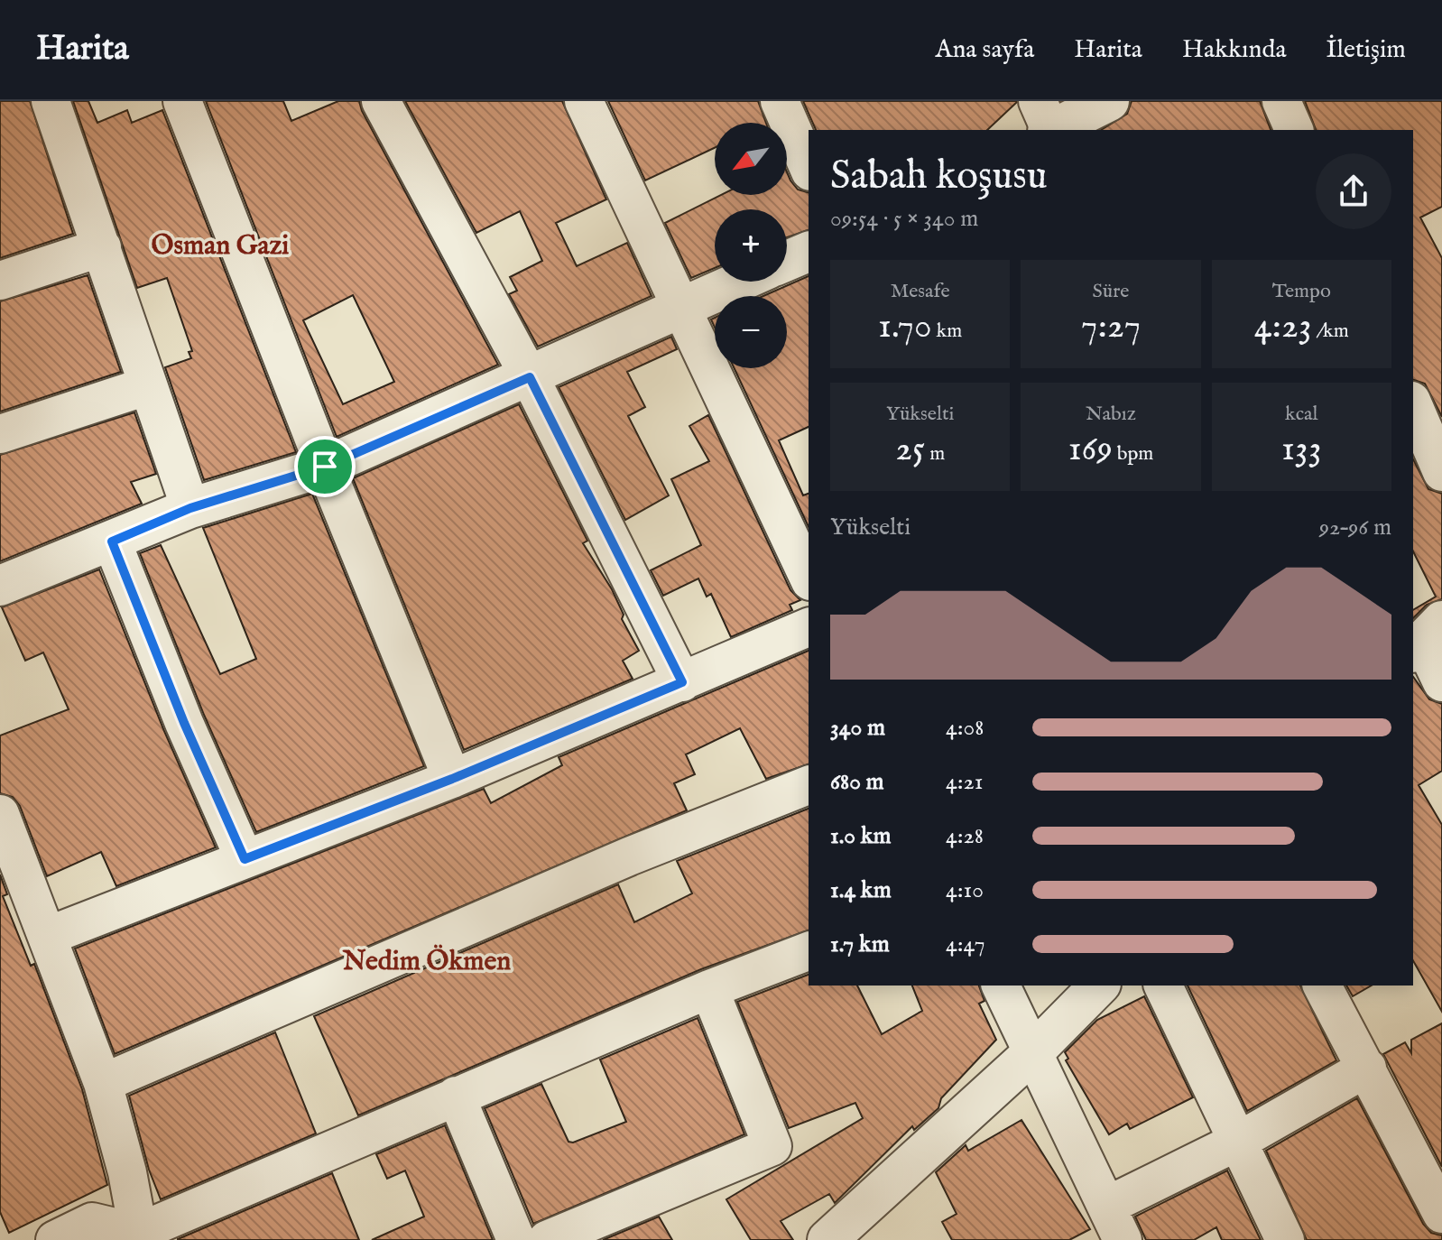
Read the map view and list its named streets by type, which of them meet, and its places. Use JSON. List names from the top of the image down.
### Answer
{
  "districts": ["Osman Gazi", "Nedim Ökmen"],
  "north": "bottom left",
  "page": {
    "header": "Harita",
    "nav": [
      "Ana sayfa",
      "Harita",
      "Hakkında",
      "İletişim"
    ],
    "map_buttons": ["+", "−"],
    "heading": ["Sabah koşusu", "09:54 · 5 × 340 m"],
    "stats": [
      ["Mesafe", "1.70 km"],
      ["Süre", "7:27"],
      ["Tempo", "4:23 /km"],
      ["Yükselti", "25 m"],
      ["Nabız", "169 bpm"],
      ["kcal", "133"]
    ],
    "chart": ["Yükselti", "92–96 m"],
    "list": [
      {
        "name": "340 m",
        "note": "4:08"
      },
      {
        "name": "680 m",
        "note": "4:21"
      },
      {
        "name": "1.0 km",
        "note": "4:28"
      },
      {
        "name": "1.4 km",
        "note": "4:10"
      },
      {
        "name": "1.7 km",
        "note": "4:47"
      }
    ]
  }
}
